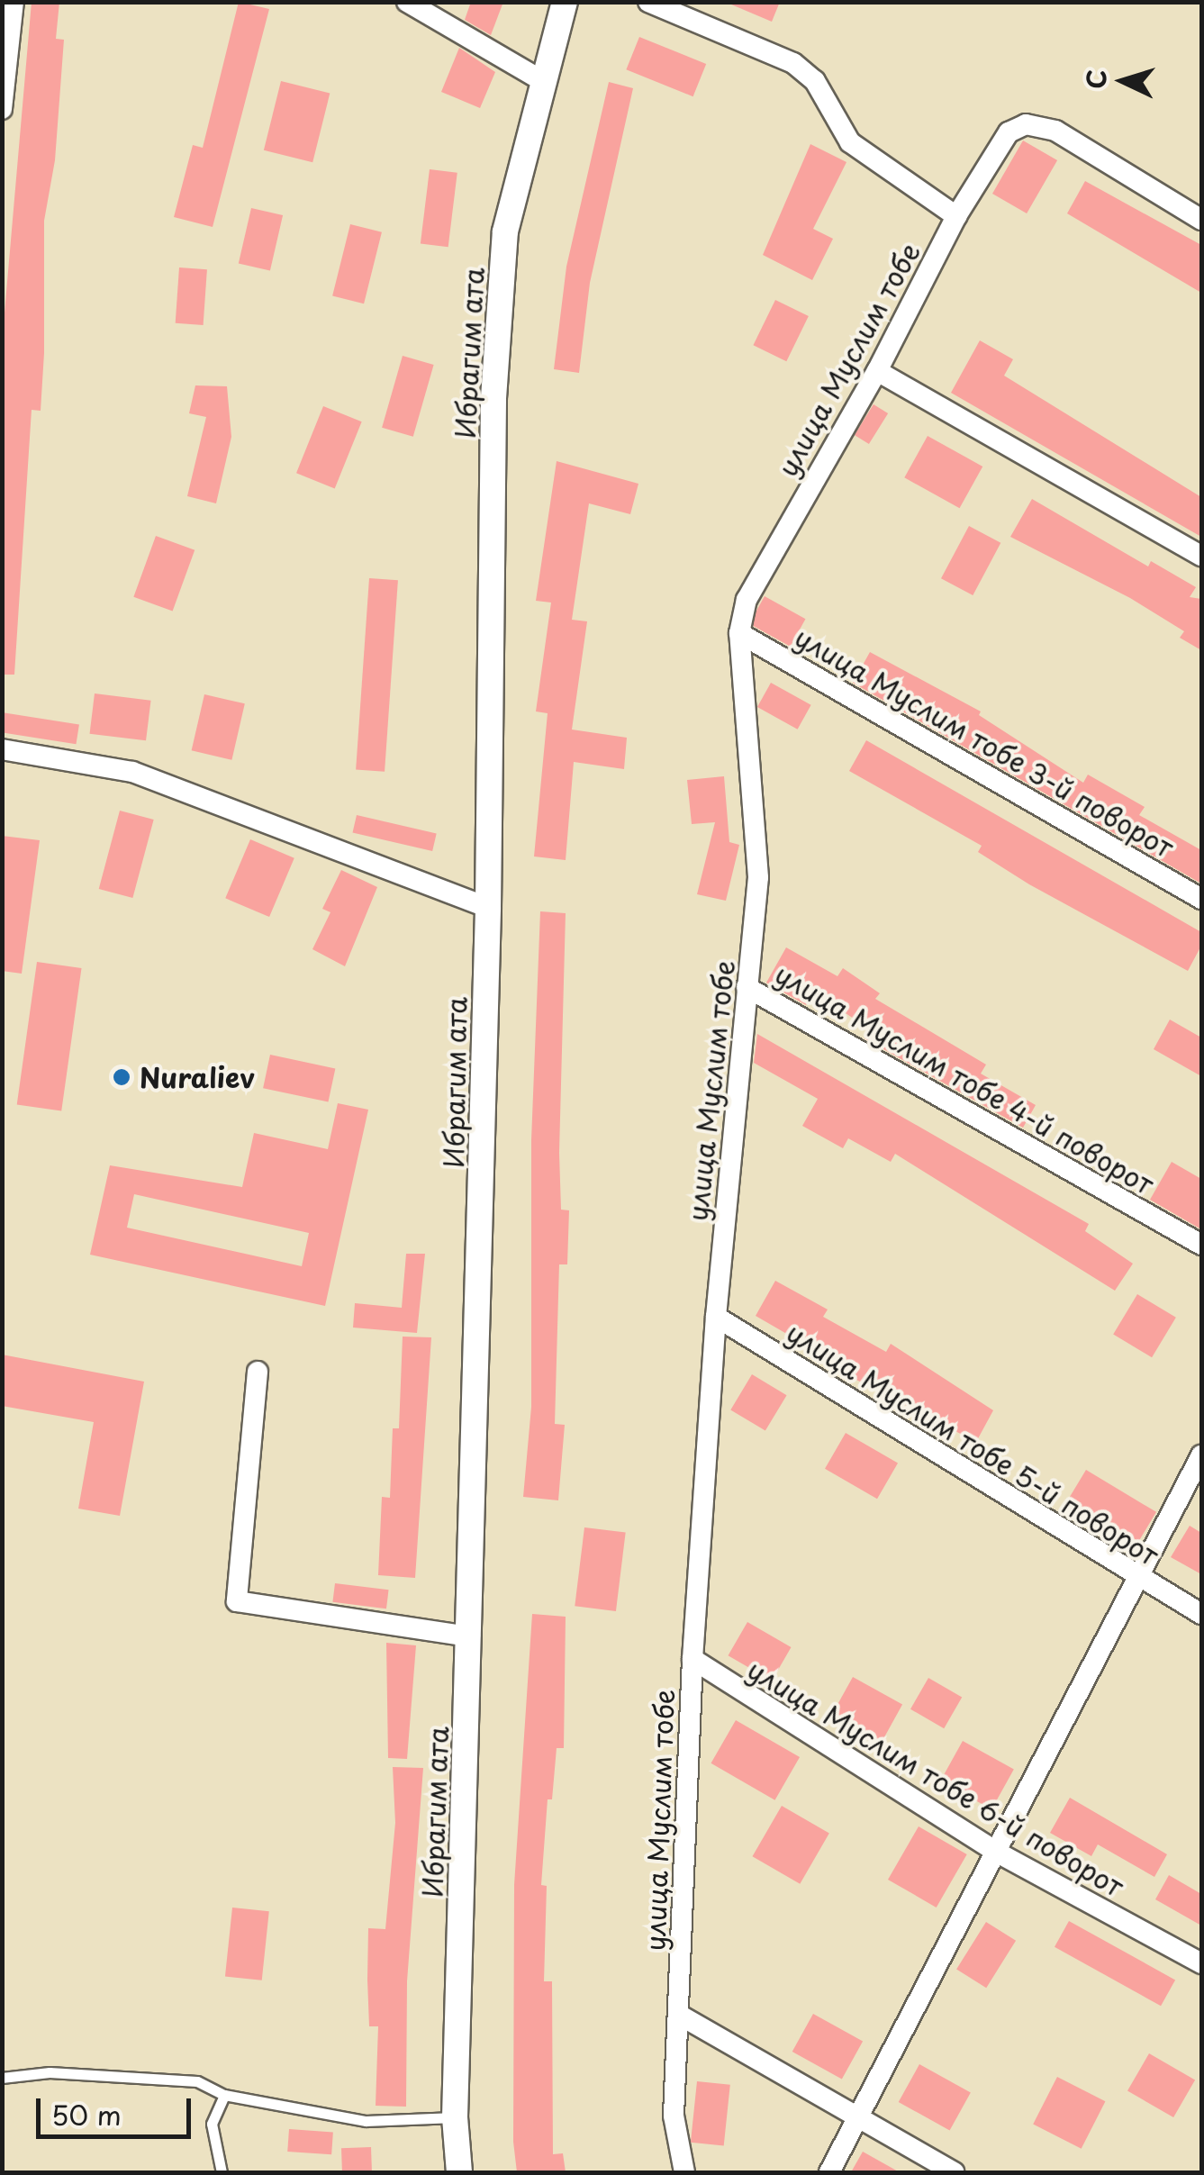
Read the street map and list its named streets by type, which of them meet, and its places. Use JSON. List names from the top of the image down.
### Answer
{
  "streets": {
    "street": [
      "Ибрагим ата",
      "улица Муслим тобе",
      "улица Муслим тобе 3-й поворот",
      "улица Муслим тобе 4-й поворот",
      "улица Муслим тобе 5-й поворот",
      "улица Муслим тобе 6-й поворот"
    ]
  },
  "crossings": [
    ["улица Муслим тобе", "улица Муслим тобе 3-й поворот"],
    ["улица Муслим тобе", "улица Муслим тобе 4-й поворот"],
    ["улица Муслим тобе", "улица Муслим тобе 5-й поворот"],
    ["улица Муслим тобе", "улица Муслим тобе 6-й поворот"]
  ],
  "places": ["Nuraliev"],
  "scale_bar": "50 m",
  "north": "left"
}
